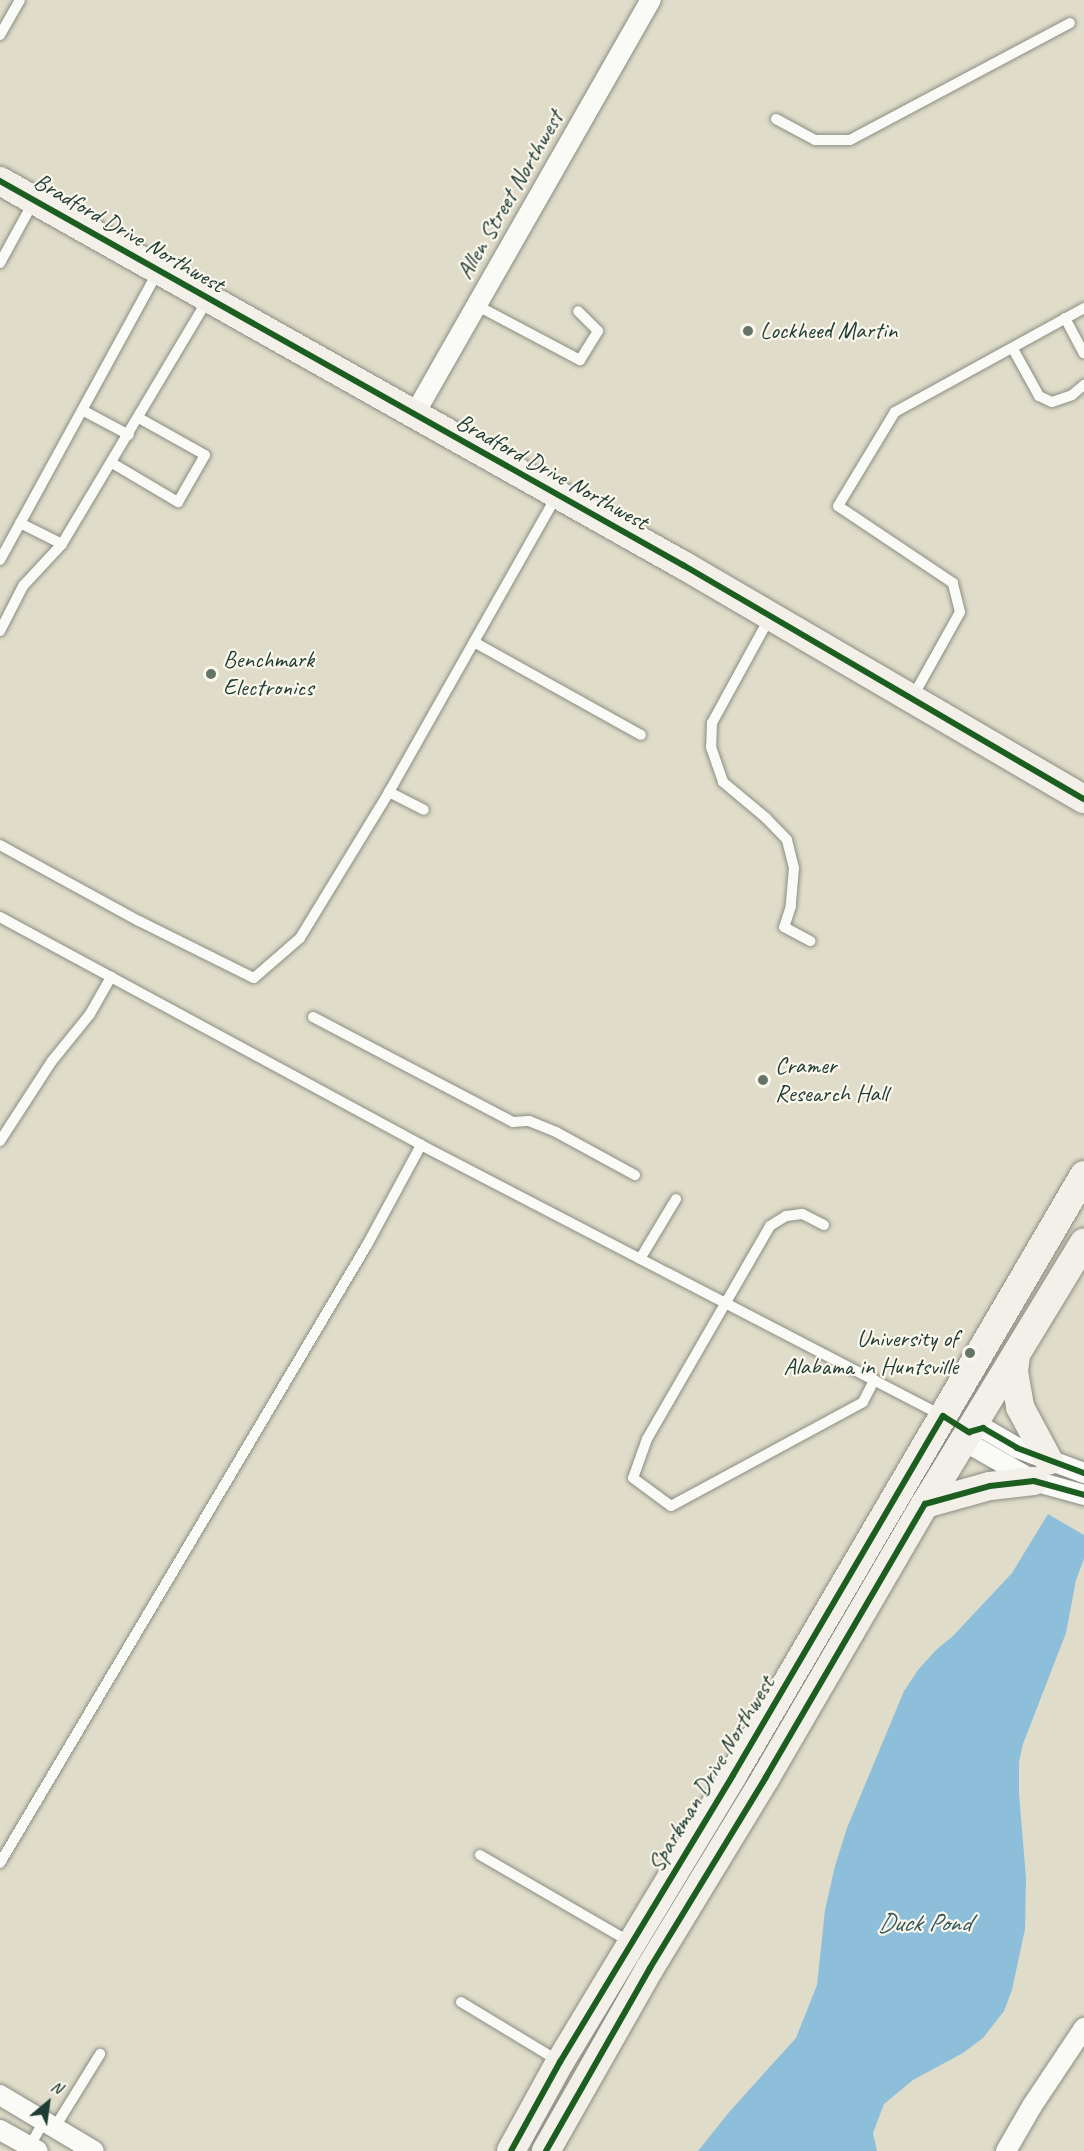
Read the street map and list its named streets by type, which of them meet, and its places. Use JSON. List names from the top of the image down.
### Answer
{
  "streets": {
    "main road": ["Bradford Drive Northwest", "Sparkman Drive Northwest"],
    "street": ["Allen Street Northwest"]
  },
  "crossings": [
    ["Allen Street Northwest", "Bradford Drive Northwest"]
  ],
  "water": ["Duck Pond"],
  "places": [
    "Lockheed Martin",
    "Benchmark Electronics",
    "Cramer Research Hall",
    "University of Alabama in Huntsville"
  ],
  "north": "top right"
}
